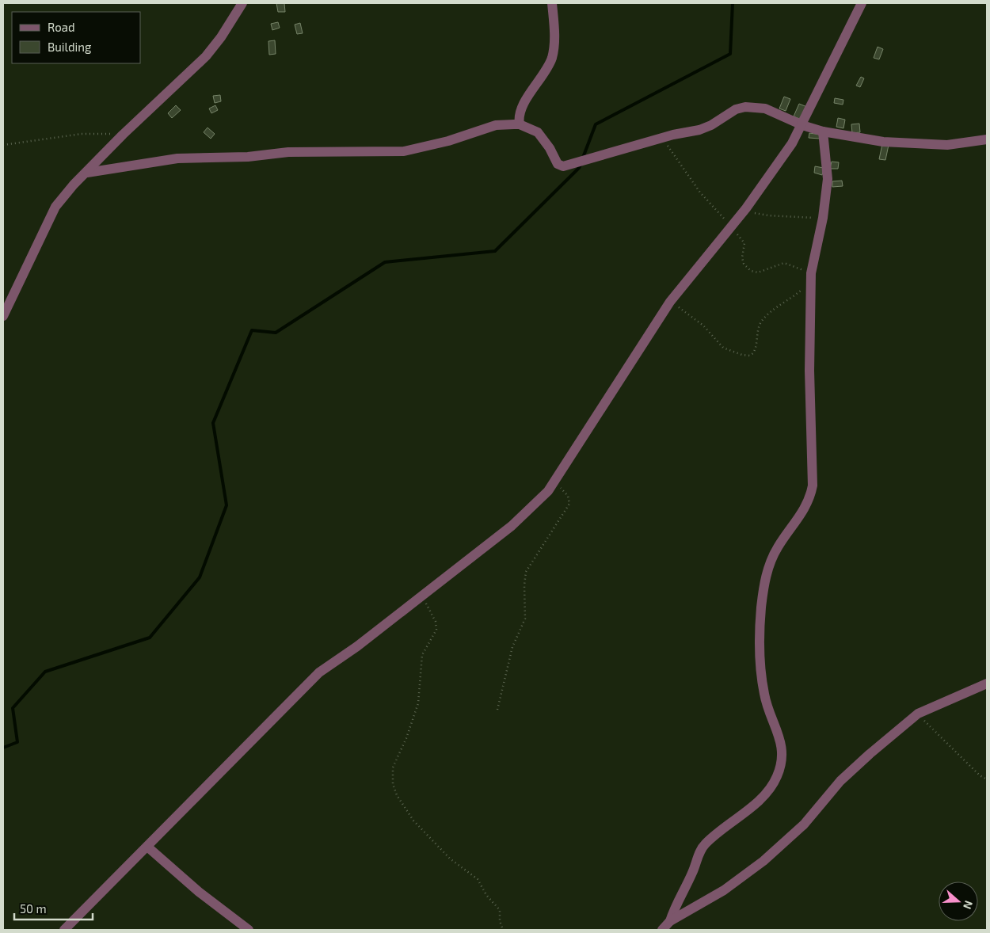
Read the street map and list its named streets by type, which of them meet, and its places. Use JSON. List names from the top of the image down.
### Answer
{
  "legend": ["Road", "Building"],
  "scale_bar": "50 m",
  "north": "right"
}
